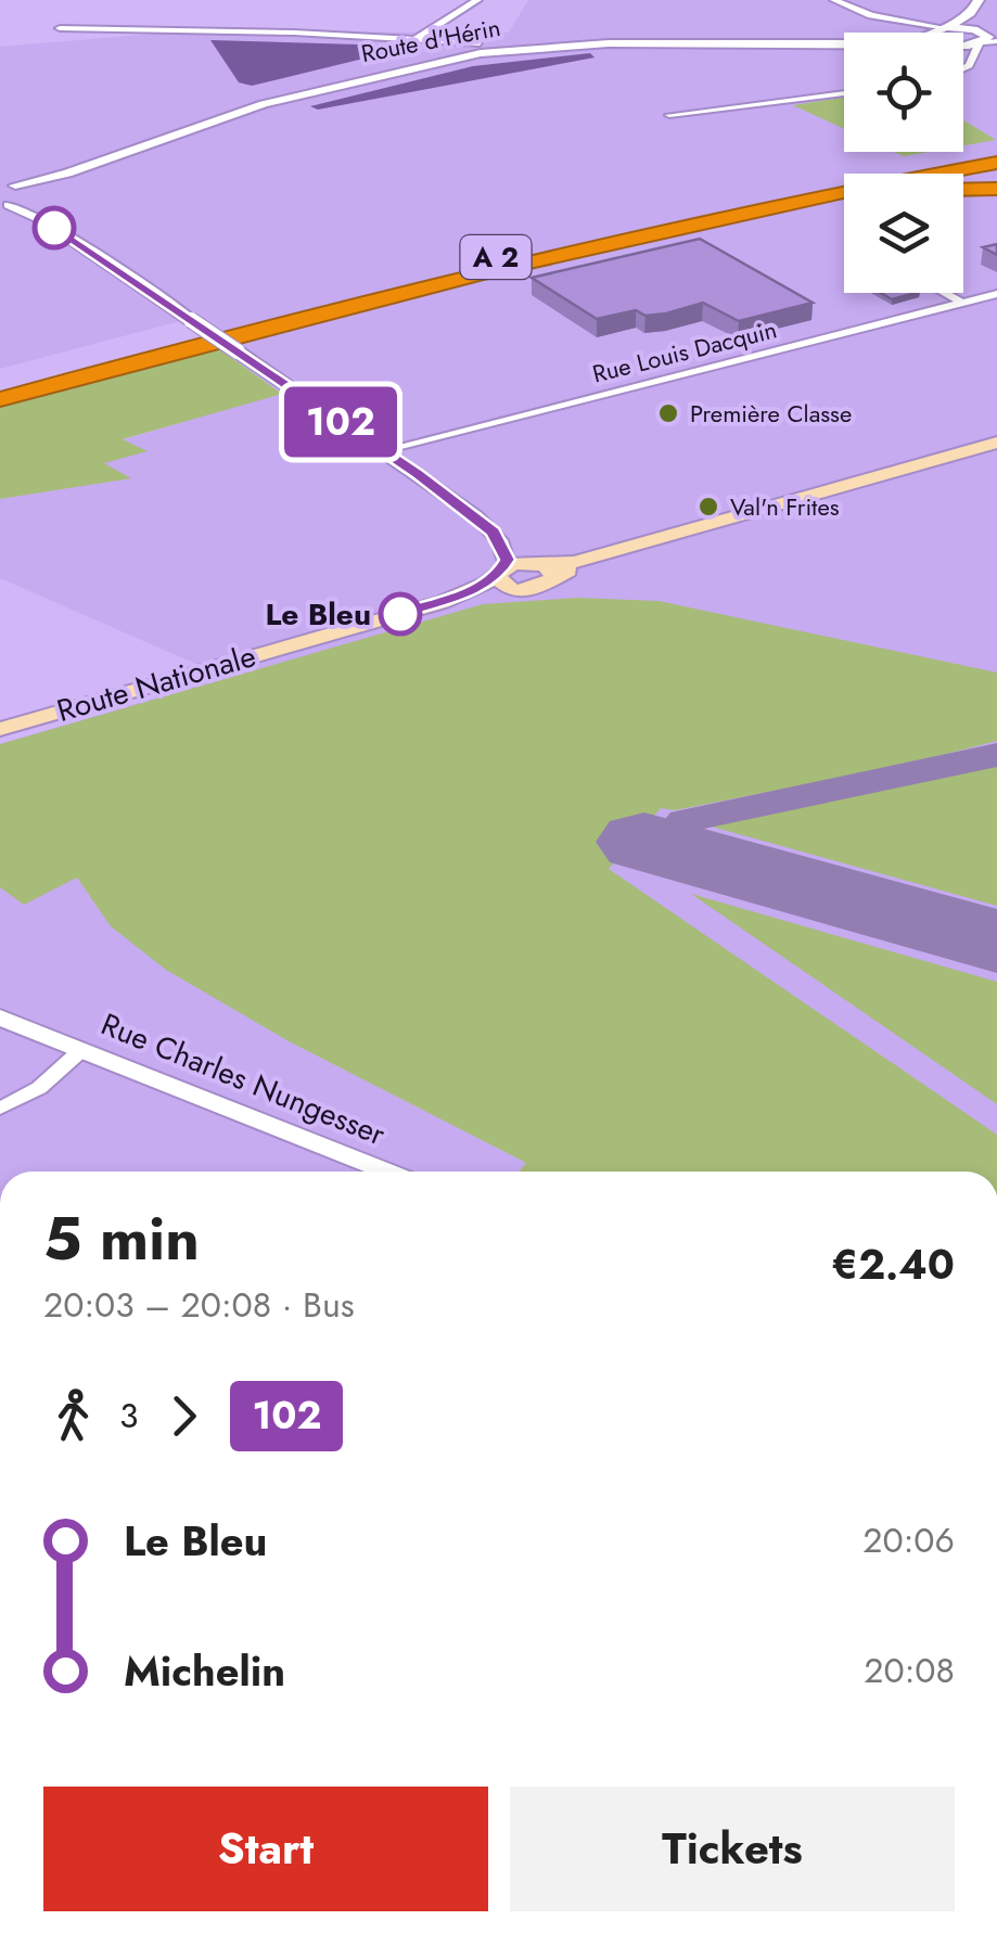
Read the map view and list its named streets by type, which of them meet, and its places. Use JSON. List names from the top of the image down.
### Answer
{
  "streets": {
    "highway": ["A 2"],
    "main road": ["Route Nationale"],
    "street": ["Route d'Hérin", "Rue Louis Dacquin", "Rue Charles Nungesser"]
  },
  "places": ["Première Classe", "Val'n Frites", "Le Bleu"],
  "lines": ["bus line 102"],
  "page": {
    "on_map": "102",
    "heading": ["5 min", "20:03 – 20:08 · Bus", "€2.40"],
    "legs": ["3", "102"],
    "list": [
      {
        "name": "Le Bleu",
        "value": "20:06"
      },
      {
        "name": "Michelin",
        "value": "20:08"
      }
    ],
    "buttons": ["Start", "Tickets"]
  }
}
